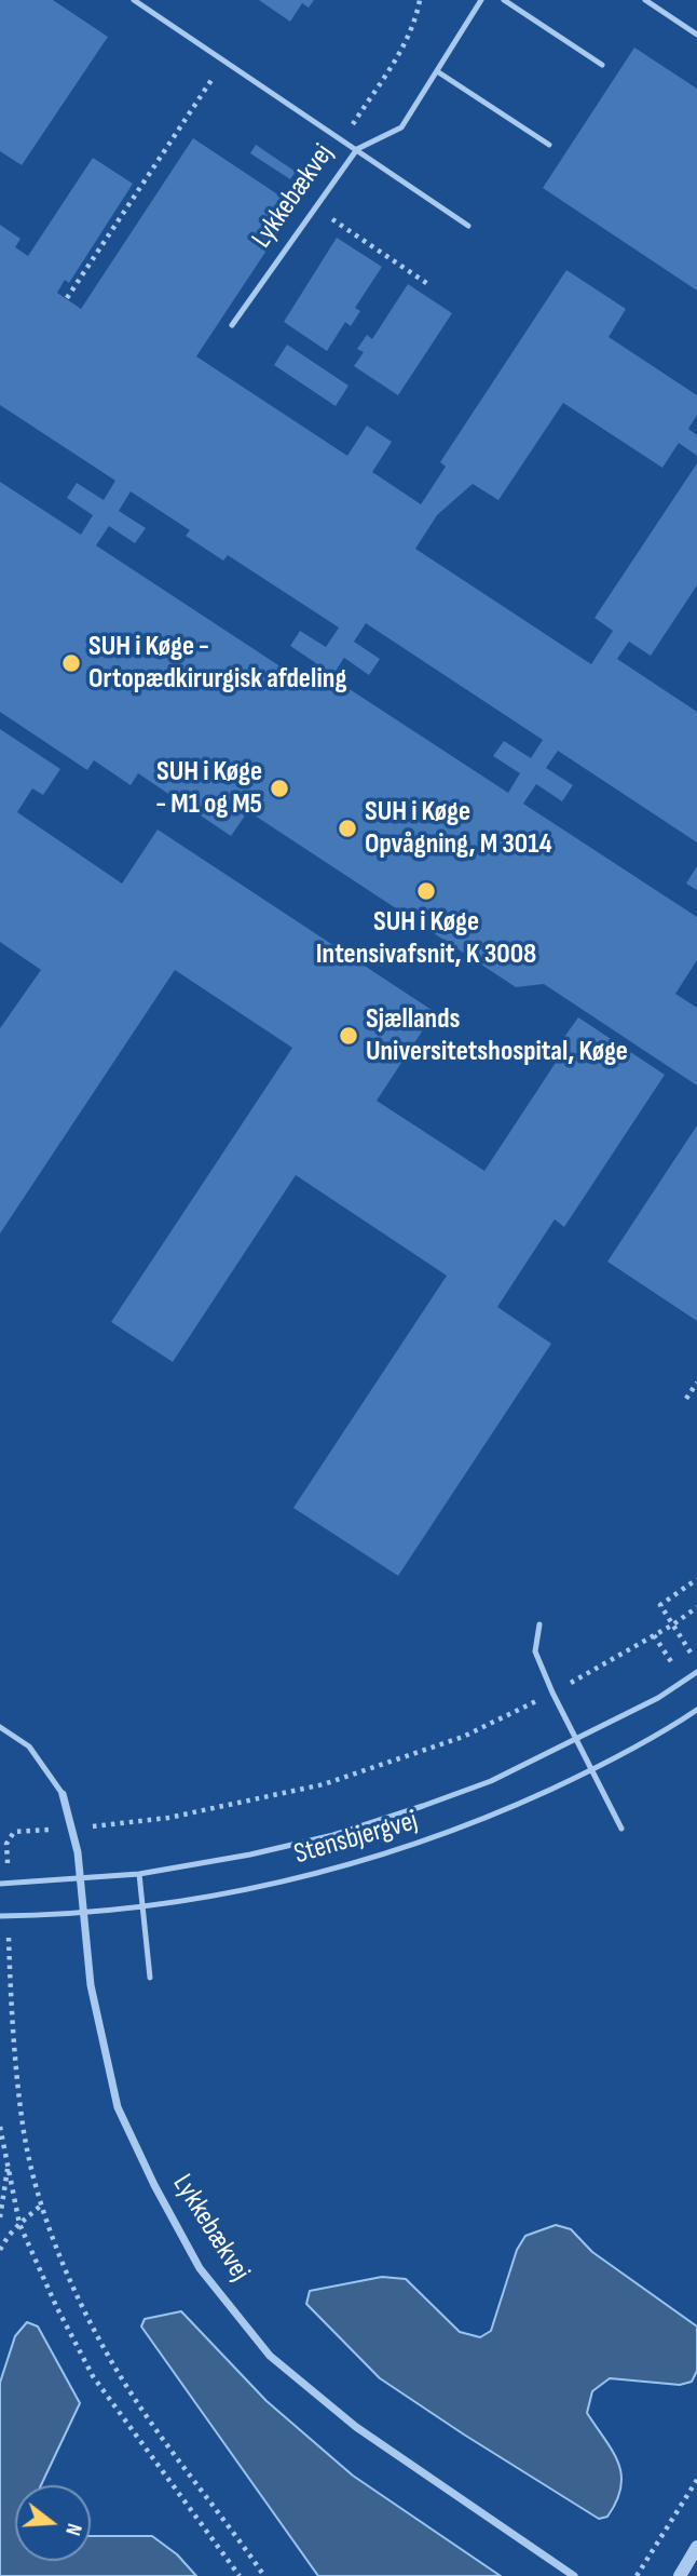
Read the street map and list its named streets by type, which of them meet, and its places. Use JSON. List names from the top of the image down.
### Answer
{
  "streets": {
    "street": ["Lykkebækvej"],
    "lane": ["Stensbjergvej"]
  },
  "crossings": [
    ["Lykkebækvej", "Stensbjergvej"]
  ],
  "places": [
    "SUH i Køge - Ortopædkirurgisk afdeling",
    "SUH i Køge - M1 og M5",
    "SUH i Køge Opvågning, M 3014",
    "SUH i Køge Intensivafsnit, K 3008",
    "Sjællands Universitetshospital, Køge"
  ],
  "north": "right"
}
